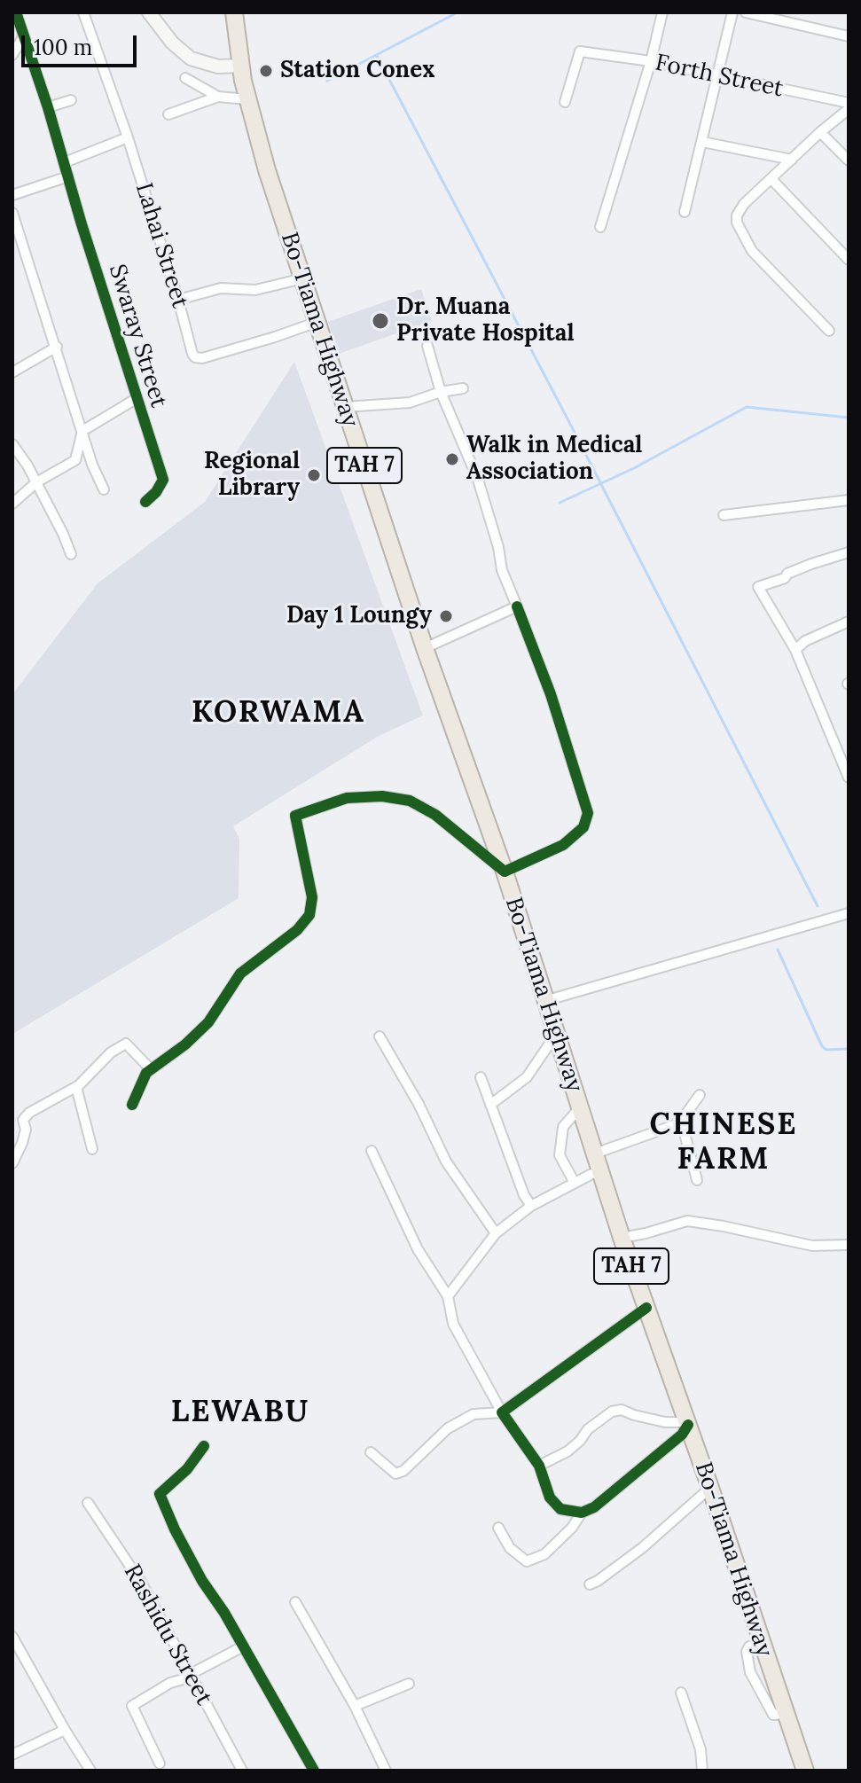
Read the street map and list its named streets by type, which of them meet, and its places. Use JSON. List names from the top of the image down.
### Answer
{
  "streets": {
    "highway": ["Bo-Tiama Highway", "TAH 7"],
    "street": [
      "Forth Street",
      "Lahai Street",
      "Swaray Street",
      "Rashidu Street"
    ]
  },
  "crossings": [
    ["Lahai Street", "Bo-Tiama Highway"]
  ],
  "districts": ["KORWAMA", "CHINESE FARM", "LEWABU"],
  "places": [
    "Station Conex",
    "Dr. Muana Private Hospital",
    "Walk in Medical Association",
    "Regional Library",
    "Day 1 Loungy"
  ],
  "scale_bar": "100 m"
}
